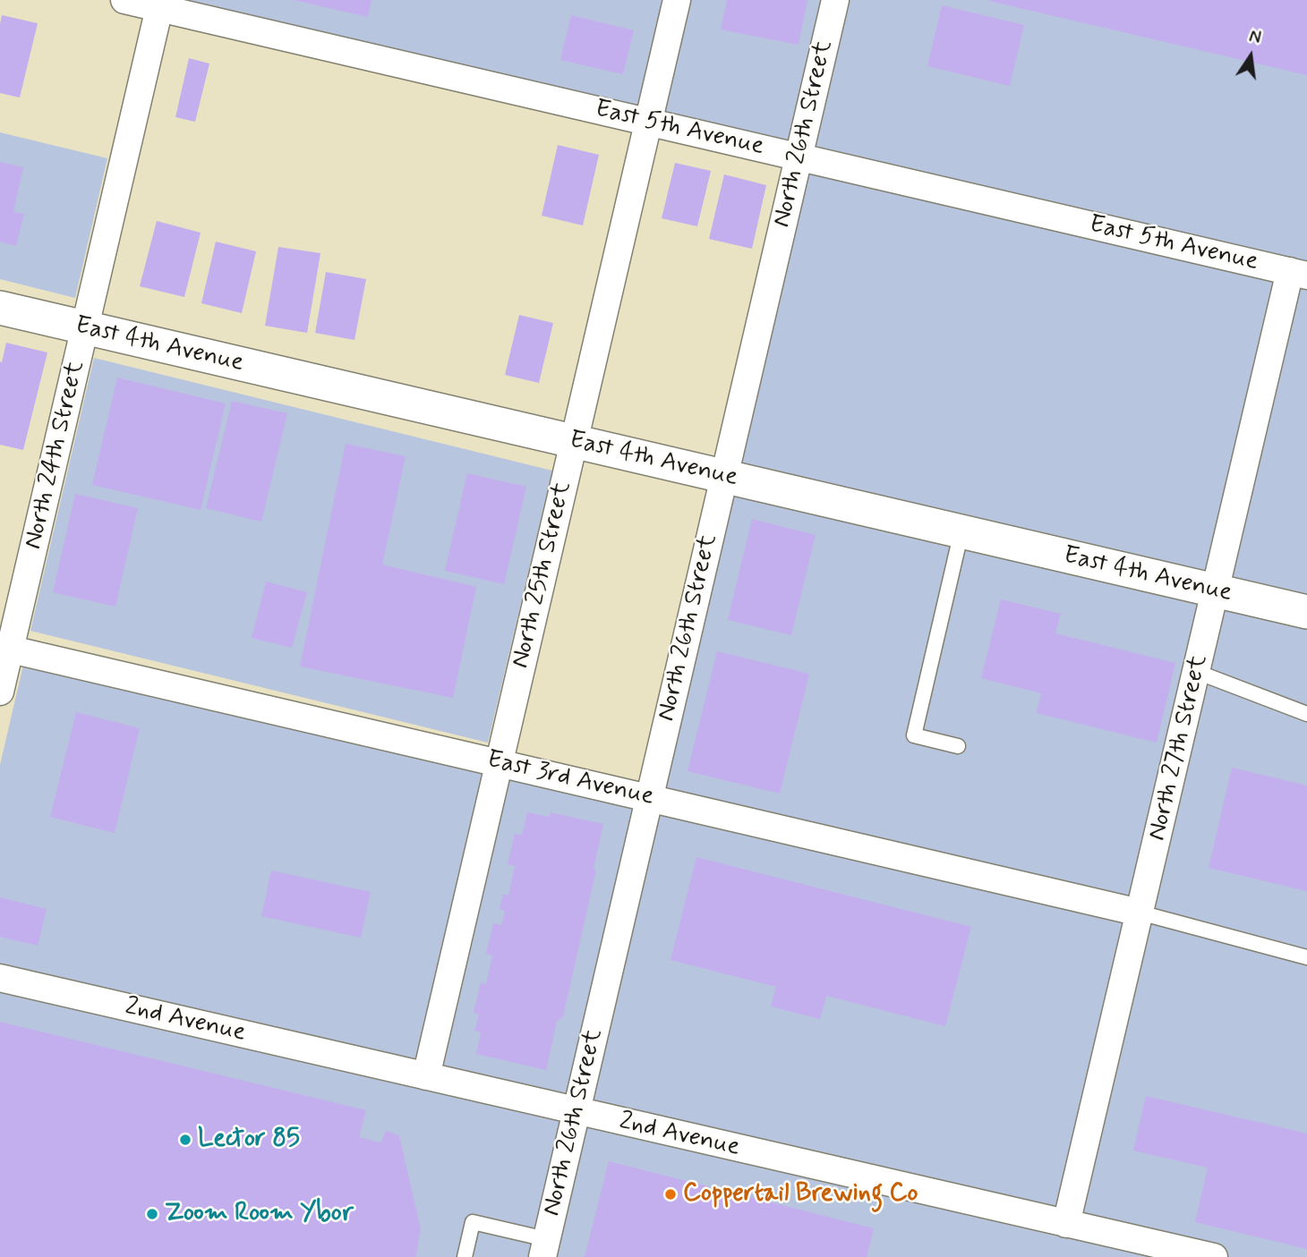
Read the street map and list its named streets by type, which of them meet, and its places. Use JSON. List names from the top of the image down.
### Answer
{
  "streets": {
    "street": [
      "East 5th Avenue",
      "North 26th Street",
      "East 4th Avenue",
      "North 24th Street",
      "North 25th Street",
      "North 27th Street",
      "East 3rd Avenue",
      "2nd Avenue"
    ]
  },
  "crossings": [
    ["East 5th Avenue", "North 26th Street"],
    ["East 5th Avenue", "North 24th Street"],
    ["East 5th Avenue", "North 25th Street"],
    ["East 5th Avenue", "North 27th Street"],
    ["North 26th Street", "East 4th Avenue"],
    ["North 26th Street", "East 3rd Avenue"],
    ["North 26th Street", "2nd Avenue"],
    ["East 4th Avenue", "North 24th Street"],
    ["East 4th Avenue", "North 25th Street"],
    ["East 4th Avenue", "North 27th Street"],
    ["North 24th Street", "East 3rd Avenue"],
    ["North 25th Street", "East 3rd Avenue"],
    ["North 25th Street", "2nd Avenue"],
    ["North 27th Street", "East 3rd Avenue"],
    ["North 27th Street", "2nd Avenue"]
  ],
  "places": ["Lector 85", "Coppertail Brewing Co", "Zoom Room Ybor"],
  "north": "top"
}
